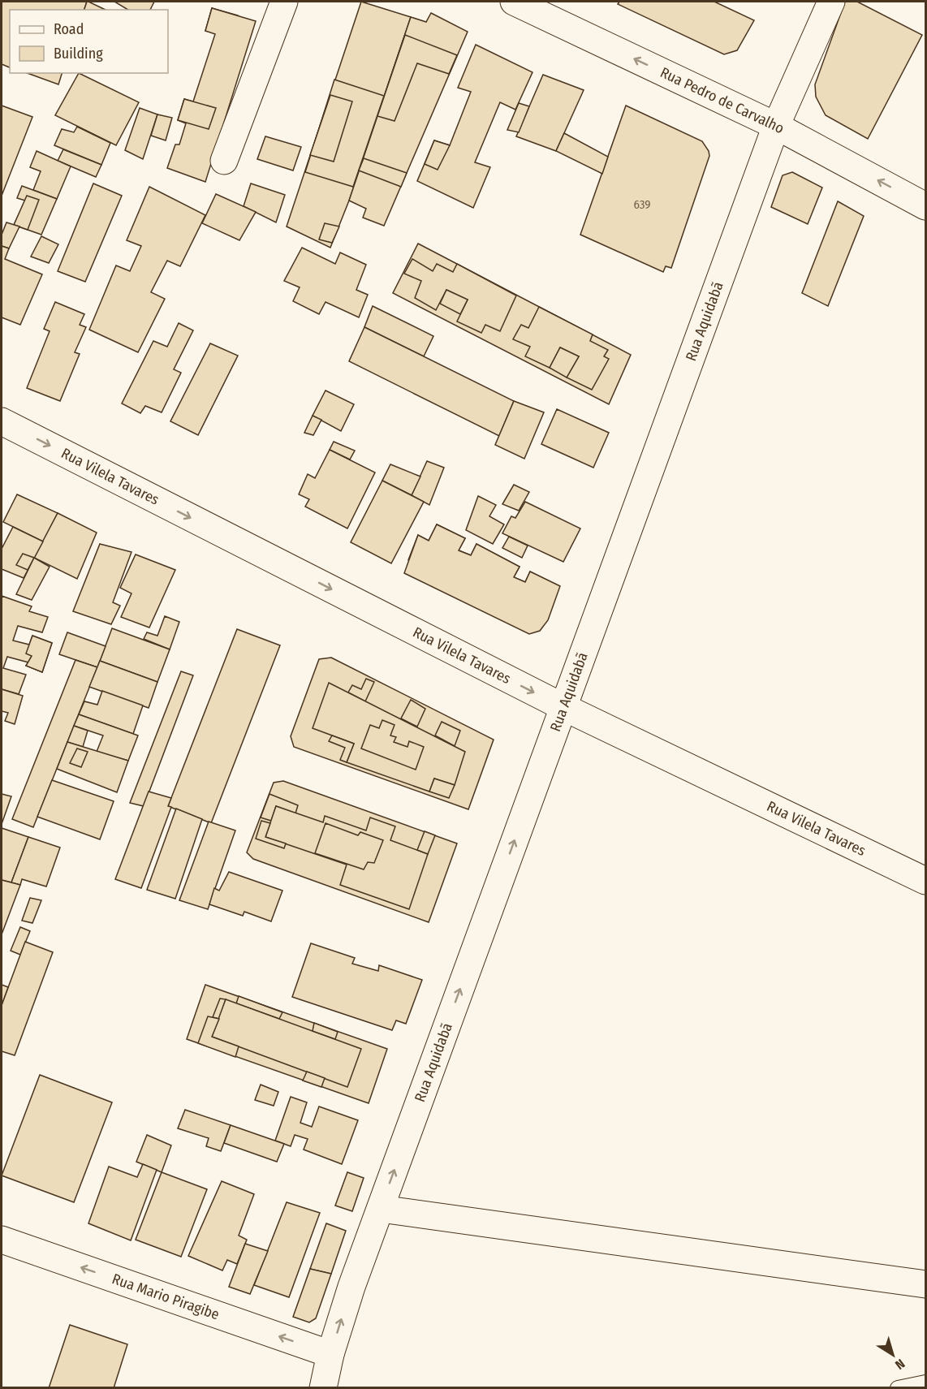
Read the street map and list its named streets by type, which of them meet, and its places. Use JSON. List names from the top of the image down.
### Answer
{
  "streets": {
    "street": [
      "Rua Pedro de Carvalho",
      "Rua Aquidabã",
      "Rua Vilela Tavares",
      "Rua Mario Piragibe"
    ]
  },
  "crossings": [
    ["Rua Pedro de Carvalho", "Rua Aquidabã"],
    ["Rua Aquidabã", "Rua Vilela Tavares"],
    ["Rua Aquidabã", "Rua Mario Piragibe"]
  ],
  "one_way": [
    "Rua Pedro de Carvalho",
    "Rua Aquidabã",
    "Rua Vilela Tavares",
    "Rua Mario Piragibe"
  ],
  "house_numbers": ["639"],
  "legend": ["Road", "Building"],
  "north": "bottom right"
}
